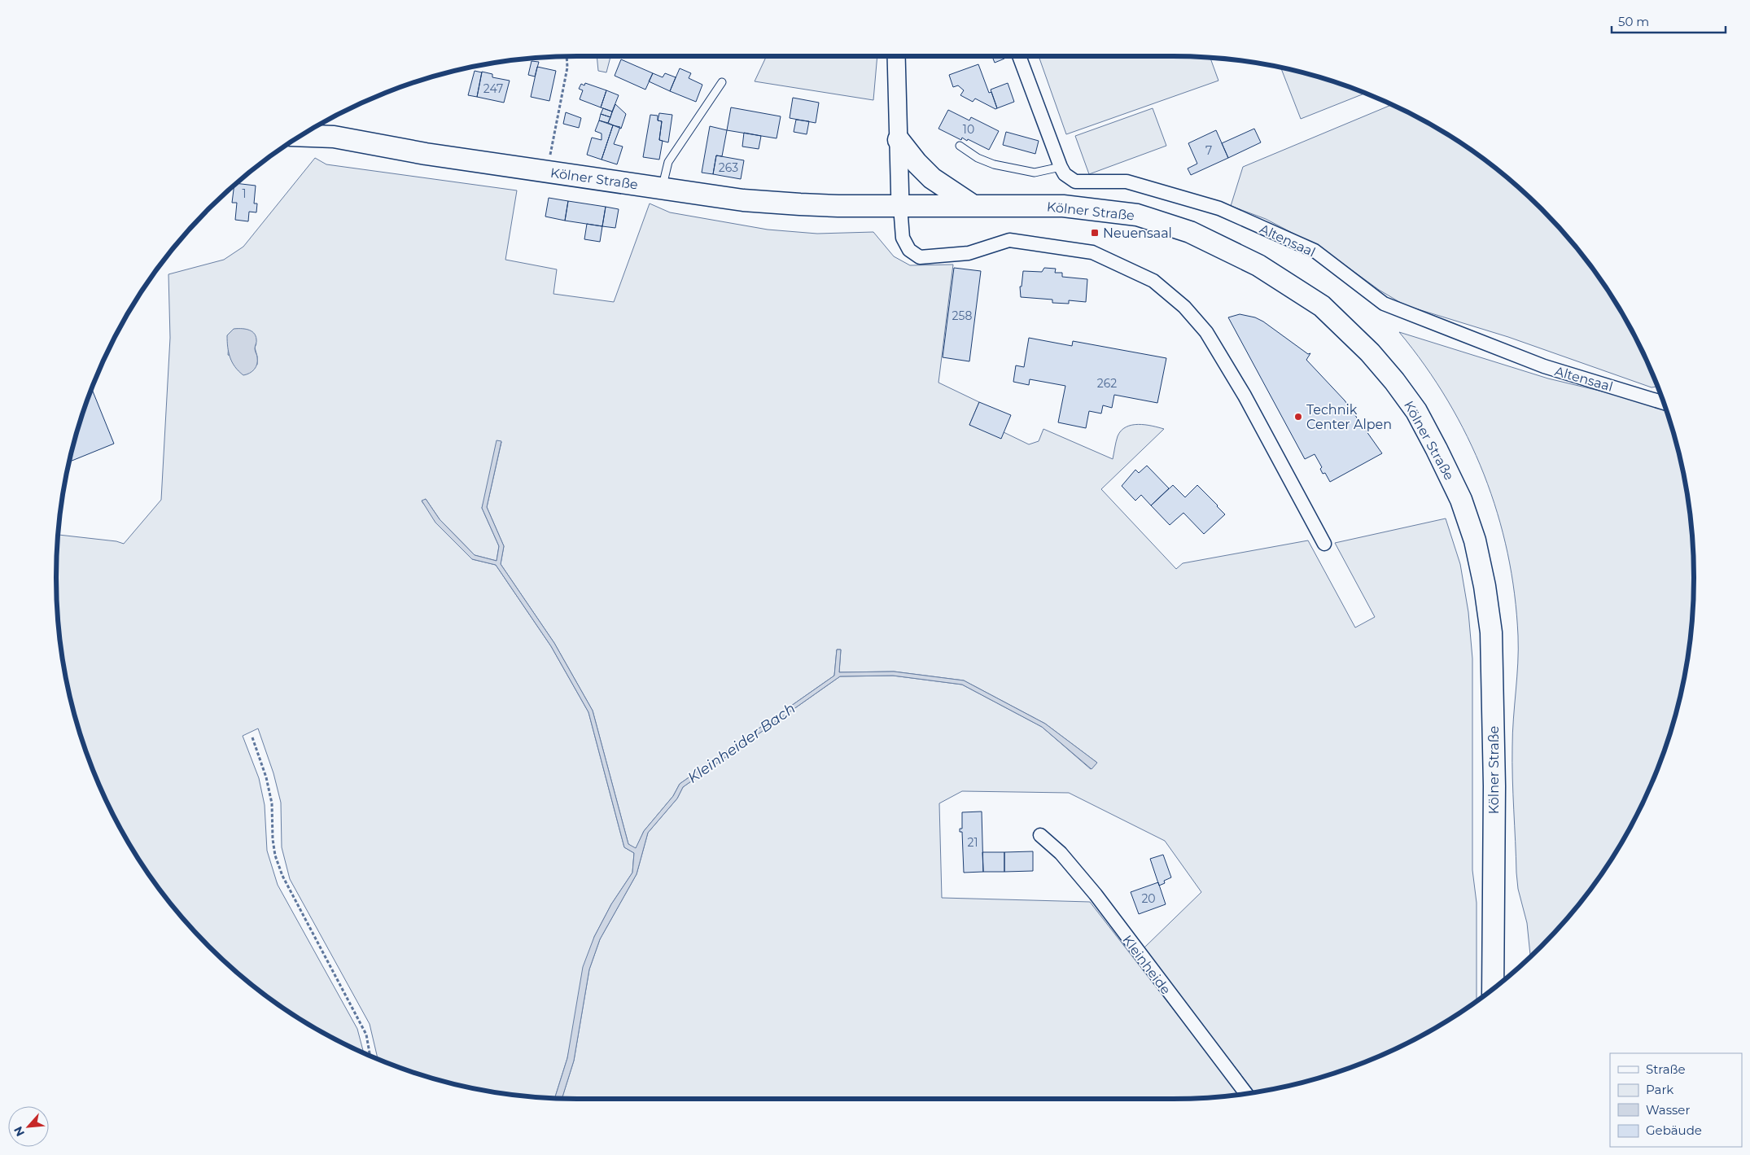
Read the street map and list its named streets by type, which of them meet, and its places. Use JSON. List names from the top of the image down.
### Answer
{
  "streets": {
    "main road": ["Kölner Straße"],
    "street": ["Altensaal", "Kleinheide"]
  },
  "water": ["Kleinheider Bach"],
  "places": {
    "transit": ["Neuensaal"],
    "other": ["Technik Center Alpen"]
  },
  "house_numbers": [
    "247",
    "10",
    "7",
    "263",
    "1",
    "258",
    "262",
    "21",
    "20"
  ],
  "legend": [
    "Straße",
    "Park",
    "Wasser",
    "Gebäude"
  ],
  "scale_bar": "50 m",
  "north": "bottom left"
}
